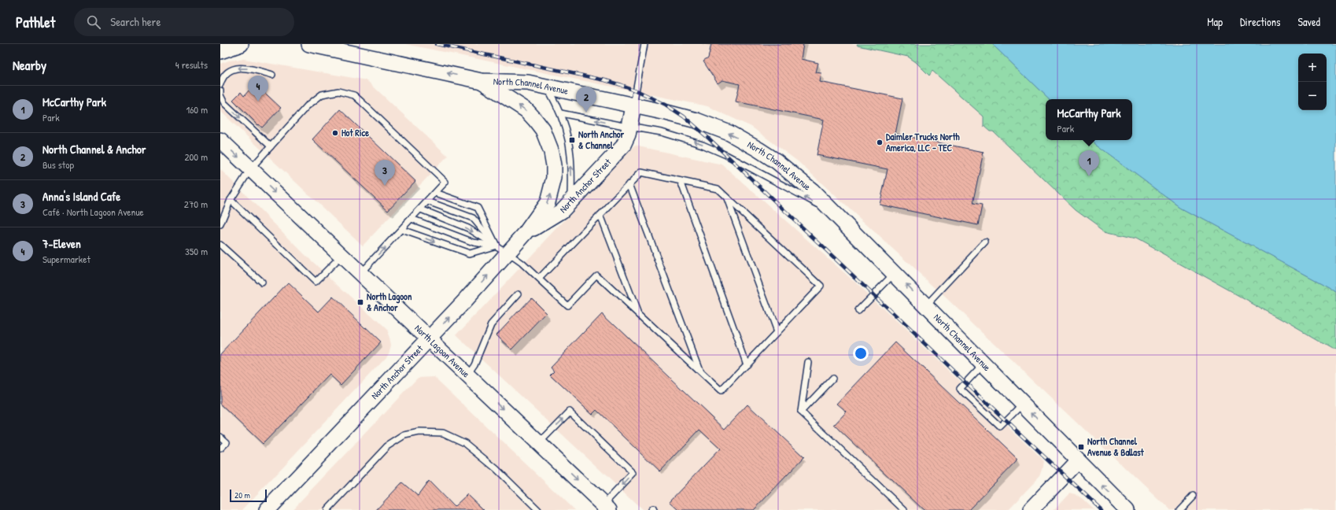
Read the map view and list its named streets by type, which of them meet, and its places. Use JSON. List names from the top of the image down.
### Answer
{
  "streets": {
    "street": ["North Channel Avenue", "North Anchor Street", "North Lagoon Avenue"]
  },
  "crossings": [
    ["North Channel Avenue", "North Anchor Street"],
    ["North Anchor Street", "North Lagoon Avenue"]
  ],
  "one_way": ["North Channel Avenue", "North Lagoon Avenue"],
  "places": {
    "other": ["Hot Rice", "Daimler Trucks North America, LLC - TEC"],
    "transit": ["North Anchor & Channel", "North Lagoon & Anchor", "North Channel Avenue & Ballast"]
  },
  "scale_bar": "20 m",
  "page": {
    "header": "Pathlet",
    "search": "Search here",
    "nav": ["Map", "Directions", "Saved"],
    "heading": ["Nearby", "4 results"],
    "map_buttons": ["+", "−"],
    "pins": [
      "4",
      "2",
      "1",
      "3"
    ],
    "list": [
      {
        "mark": "1",
        "name": "McCarthy Park",
        "note": "Park",
        "value": "160 m"
      },
      {
        "mark": "2",
        "name": "North Channel & Anchor",
        "note": "Bus stop",
        "value": "200 m"
      },
      {
        "mark": "3",
        "name": "Anna's Island Cafe",
        "note": "Café · North Lagoon Avenue",
        "value": "270 m"
      },
      {
        "mark": "4",
        "name": "7-Eleven",
        "note": "Supermarket",
        "value": "350 m"
      }
    ],
    "popup": ["McCarthy Park", "Park"],
    "scale": "20 m"
  }
}
